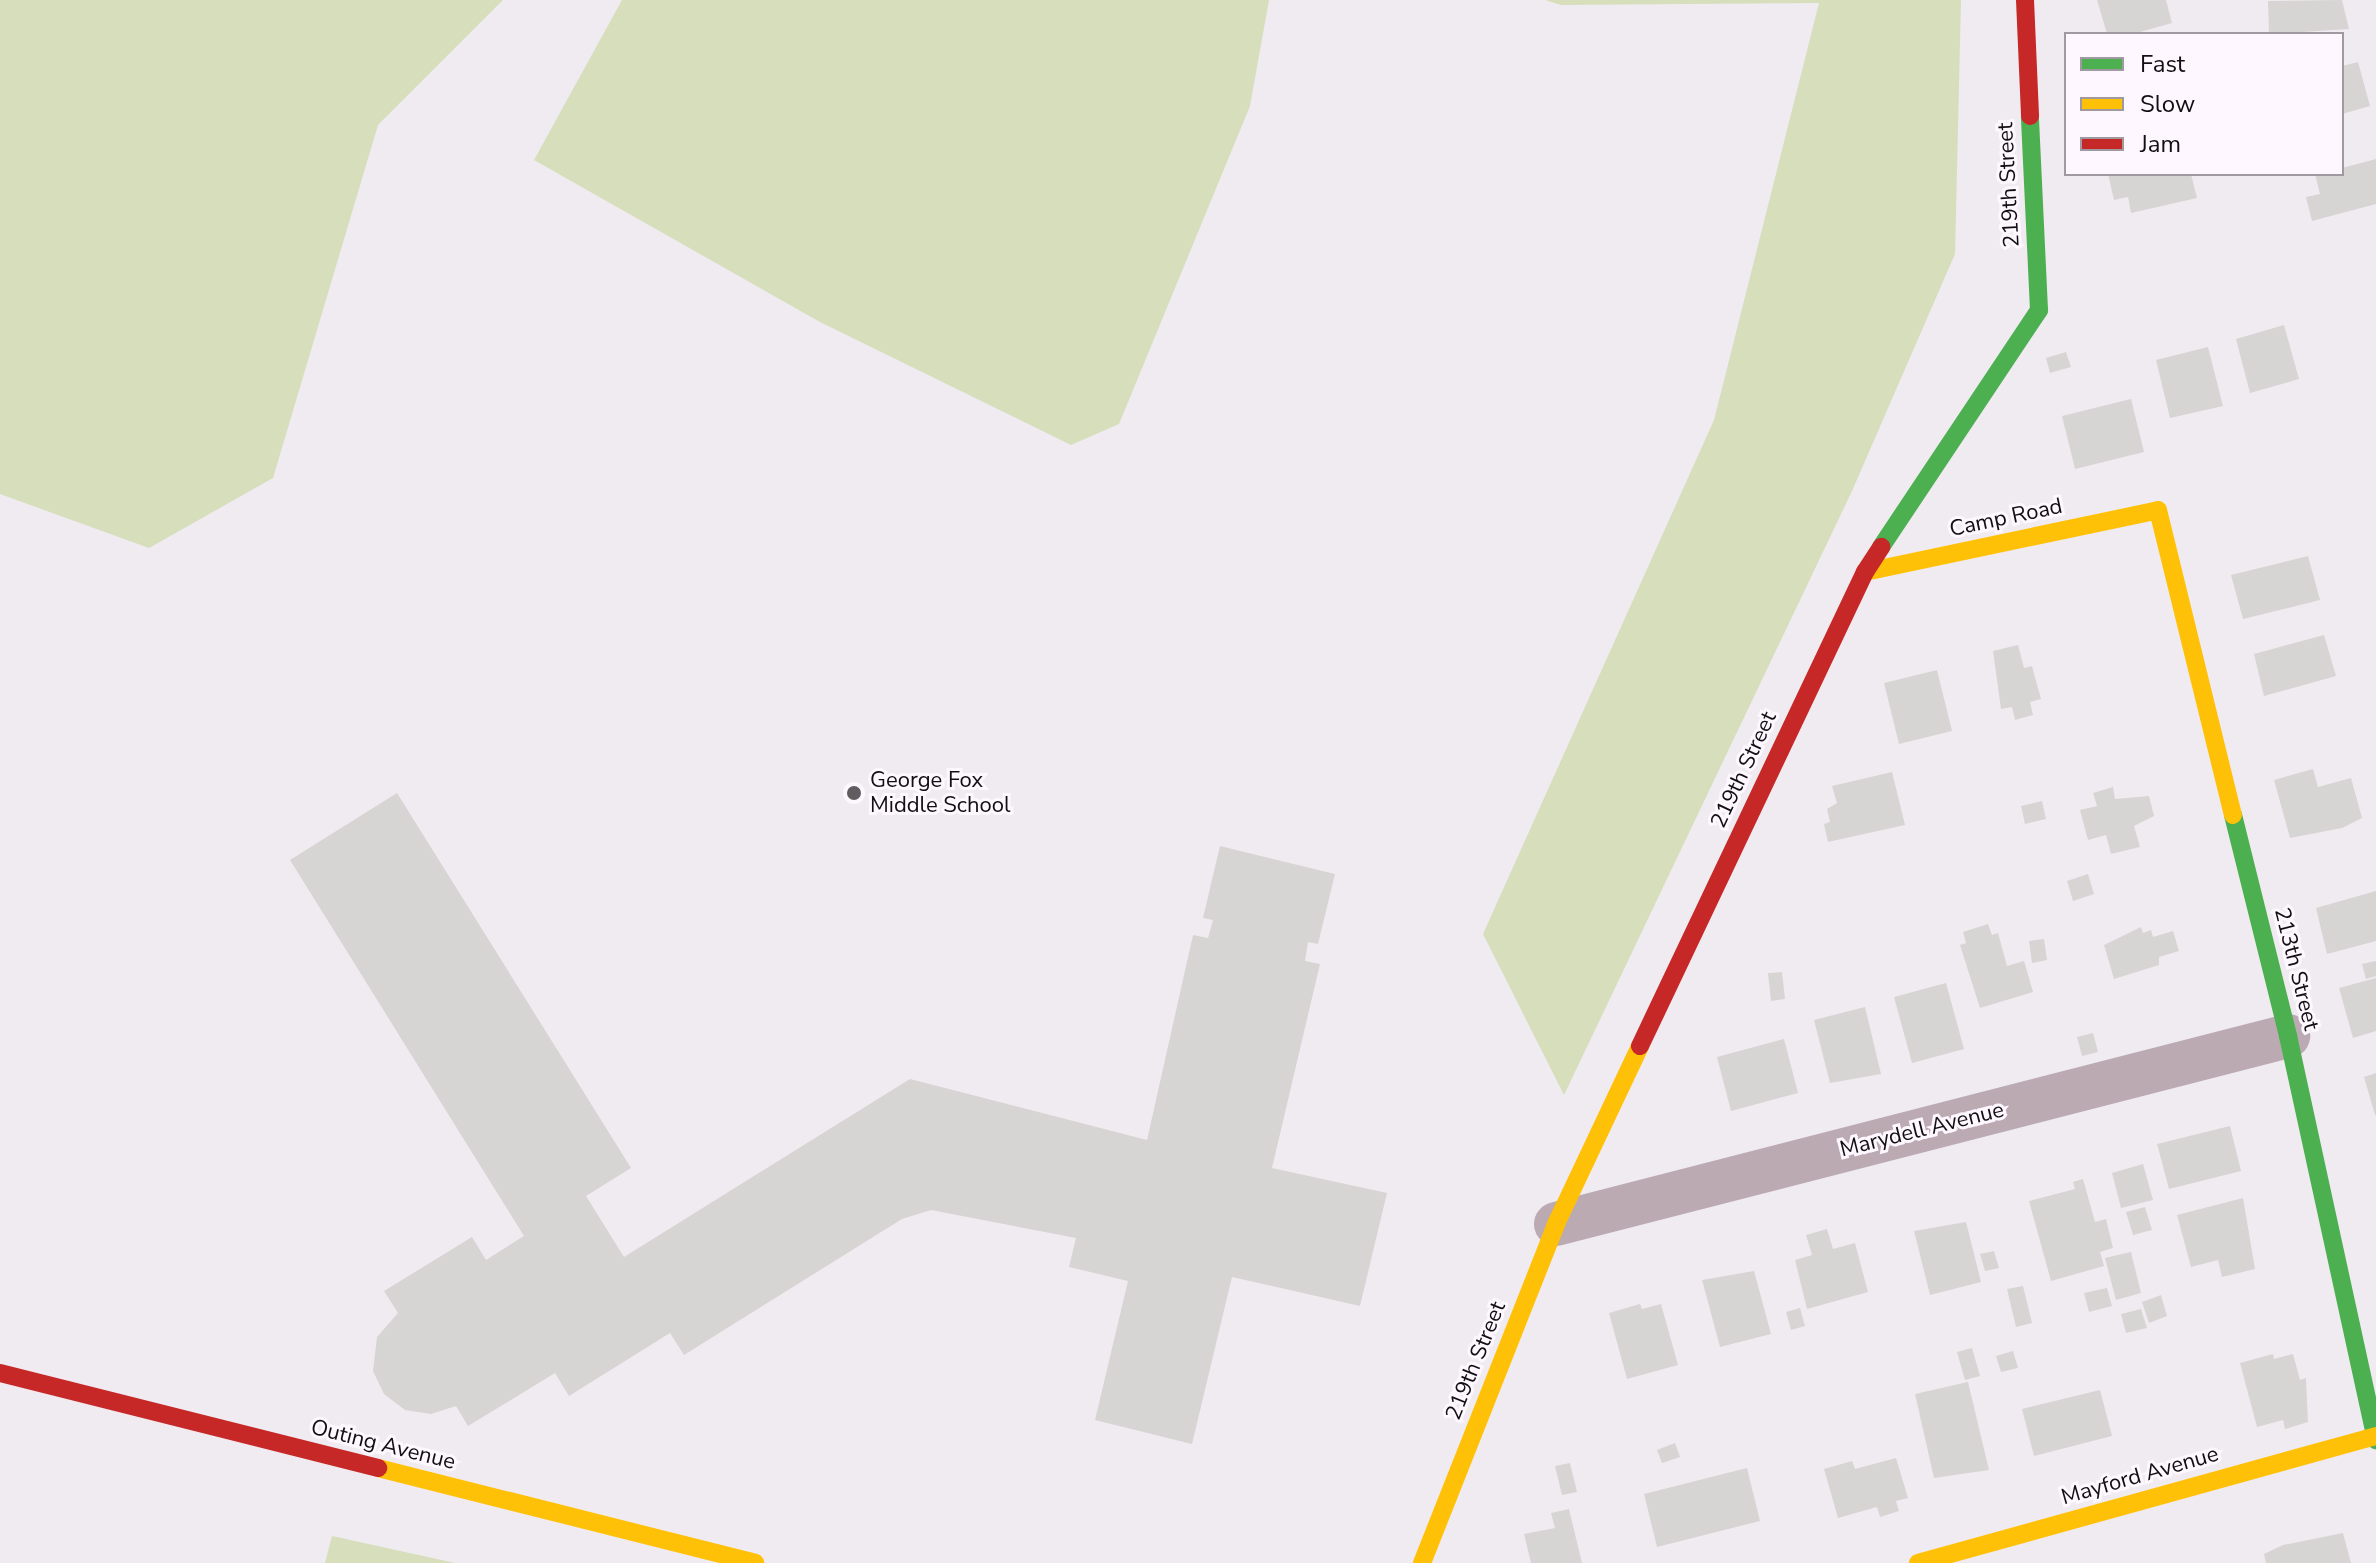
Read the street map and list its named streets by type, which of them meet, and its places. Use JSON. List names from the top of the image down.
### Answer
{
  "streets": {
    "street": [
      "219th Street",
      "Camp Road",
      "213th Street",
      "Marydell Avenue",
      "Outing Avenue",
      "Mayford Avenue"
    ]
  },
  "crossings": [
    ["219th Street", "Camp Road"],
    ["219th Street", "Marydell Avenue"],
    ["Camp Road", "213th Street"],
    ["213th Street", "Marydell Avenue"],
    ["213th Street", "Mayford Avenue"]
  ],
  "places": ["George Fox Middle School"],
  "legend": ["Fast", "Slow", "Jam"]
}
